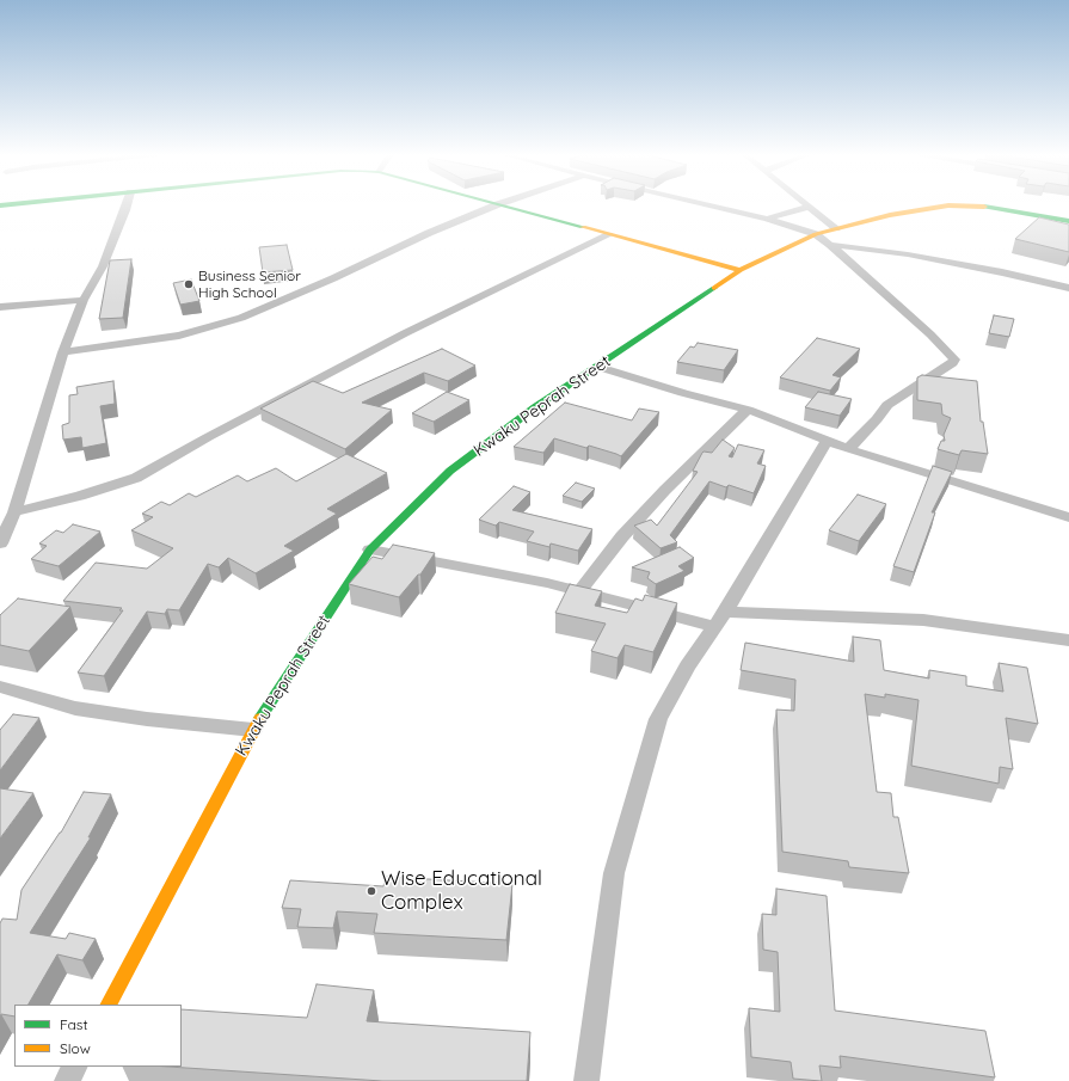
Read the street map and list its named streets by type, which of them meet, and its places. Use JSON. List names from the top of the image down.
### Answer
{
  "streets": {
    "street": ["Kwaku Peprah Street"]
  },
  "places": ["Business Senior High School", "Wise Educational Complex"],
  "legend": ["Fast", "Slow"]
}
